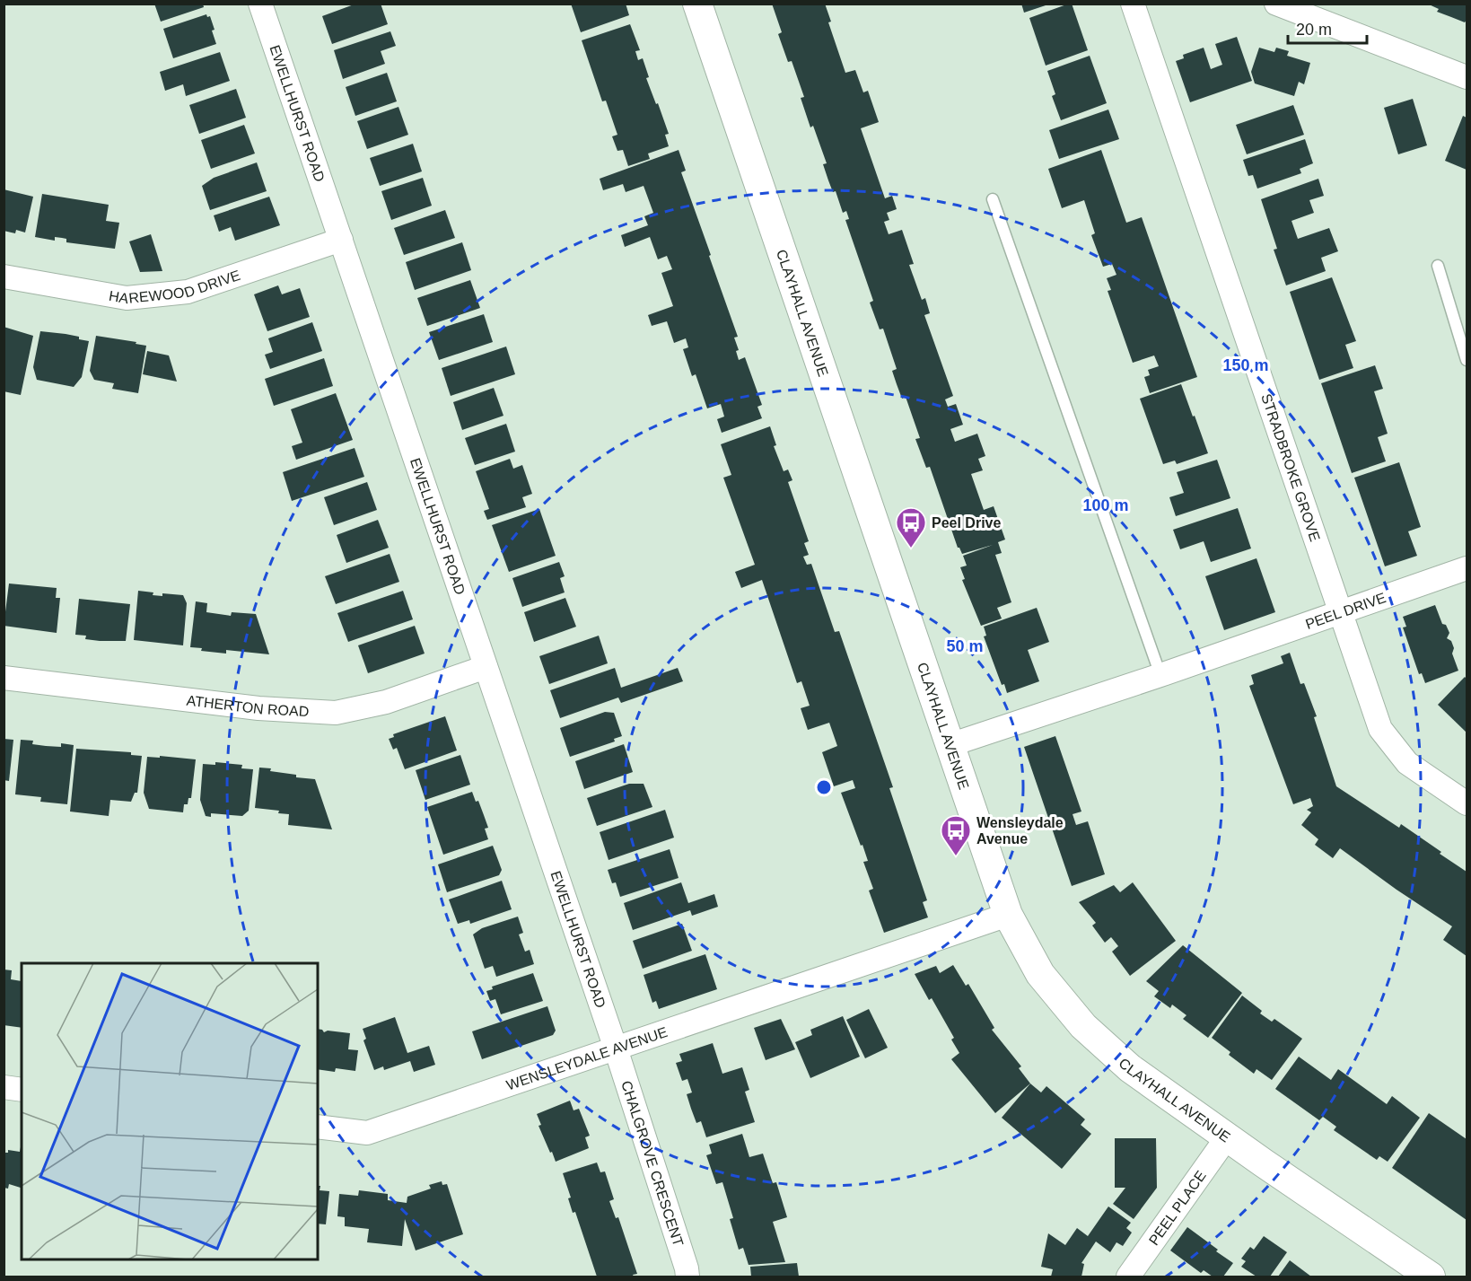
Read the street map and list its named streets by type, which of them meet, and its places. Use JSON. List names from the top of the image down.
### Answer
{
  "streets": {
    "street": [
      "EWELLHURST ROAD",
      "HAREWOOD DRIVE",
      "CLAYHALL AVENUE",
      "STRADBROKE GROVE",
      "PEEL DRIVE",
      "ATHERTON ROAD",
      "WENSLEYDALE AVENUE",
      "CHALGROVE CRESCENT",
      "PEEL PLACE"
    ]
  },
  "crossings": [
    ["EWELLHURST ROAD", "HAREWOOD DRIVE"],
    ["EWELLHURST ROAD", "ATHERTON ROAD"],
    ["EWELLHURST ROAD", "WENSLEYDALE AVENUE"],
    ["EWELLHURST ROAD", "CHALGROVE CRESCENT"],
    ["CLAYHALL AVENUE", "PEEL DRIVE"],
    ["CLAYHALL AVENUE", "WENSLEYDALE AVENUE"],
    ["CLAYHALL AVENUE", "PEEL PLACE"],
    ["STRADBROKE GROVE", "PEEL DRIVE"],
    ["WENSLEYDALE AVENUE", "CHALGROVE CRESCENT"]
  ],
  "places": {
    "bus stop": ["Peel Drive", "Wensleydale Avenue"]
  },
  "scale_bar": "20 m",
  "rings": ["150 m", "100 m", "50 m"]
}
